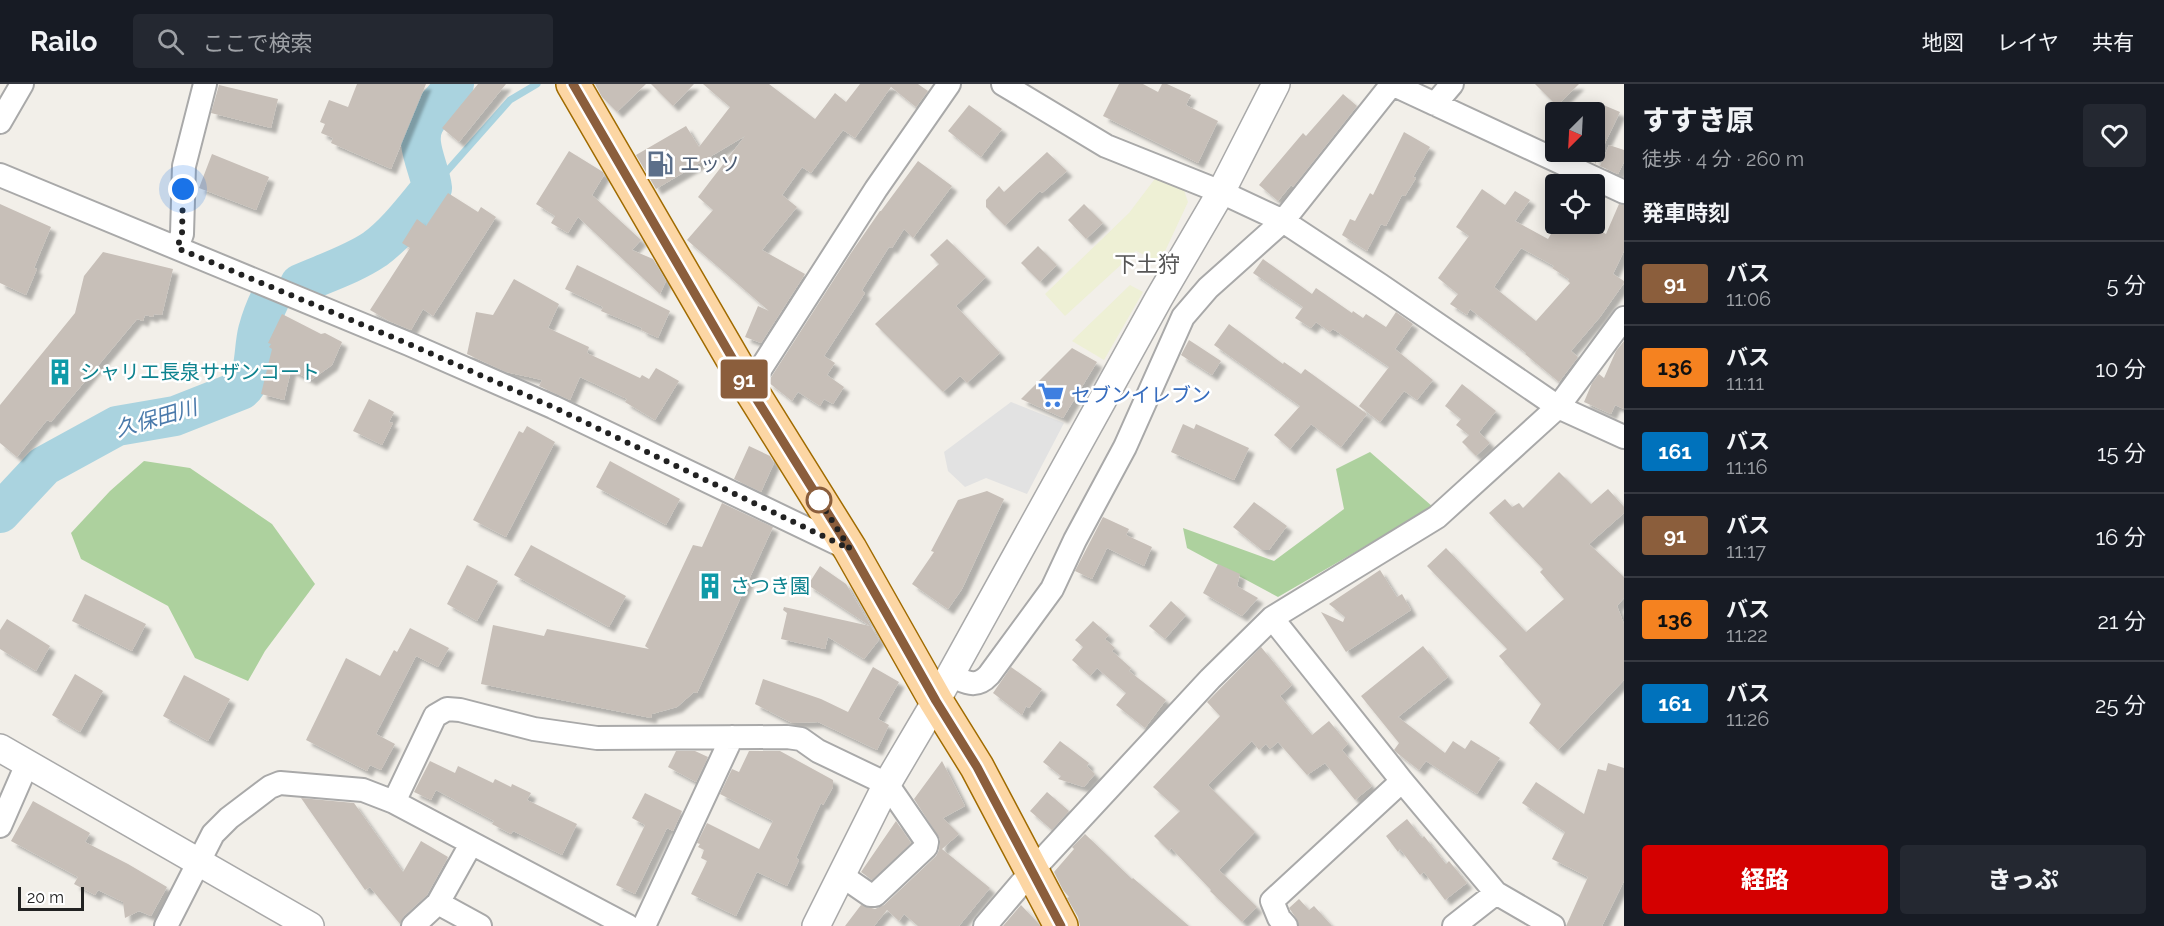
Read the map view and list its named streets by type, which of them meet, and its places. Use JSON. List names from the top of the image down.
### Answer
{
  "districts": ["下土狩"],
  "water": ["久保田川"],
  "places": {
    "fuel station": ["エッソ"],
    "building": ["シャリエ長泉サザンコート", "さつき園"],
    "supermarket": ["セブンイレブン"]
  },
  "lines": ["bus line 91"],
  "scale_bar": "20 m",
  "north": "bottom left",
  "page": {
    "header": "Railo",
    "search": "ここで検索",
    "nav": ["地図", "レイヤ", "共有"],
    "on_map": "91",
    "heading": [
      ["すすき原", "徒歩 · 4 分 · 260 m"],
      "発車時刻"
    ],
    "list": [
      {
        "mark": "91",
        "name": "バス",
        "note": "11:06",
        "value": "5 分"
      },
      {
        "mark": "136",
        "name": "バス",
        "note": "11:11",
        "value": "10 分"
      },
      {
        "mark": "161",
        "name": "バス",
        "note": "11:16",
        "value": "15 分"
      },
      {
        "mark": "91",
        "name": "バス",
        "note": "11:17",
        "value": "16 分"
      },
      {
        "mark": "136",
        "name": "バス",
        "note": "11:22",
        "value": "21 分"
      },
      {
        "mark": "161",
        "name": "バス",
        "note": "11:26",
        "value": "25 分"
      }
    ],
    "buttons": ["経路", "きっぷ"],
    "scale": "20 m"
  }
}
